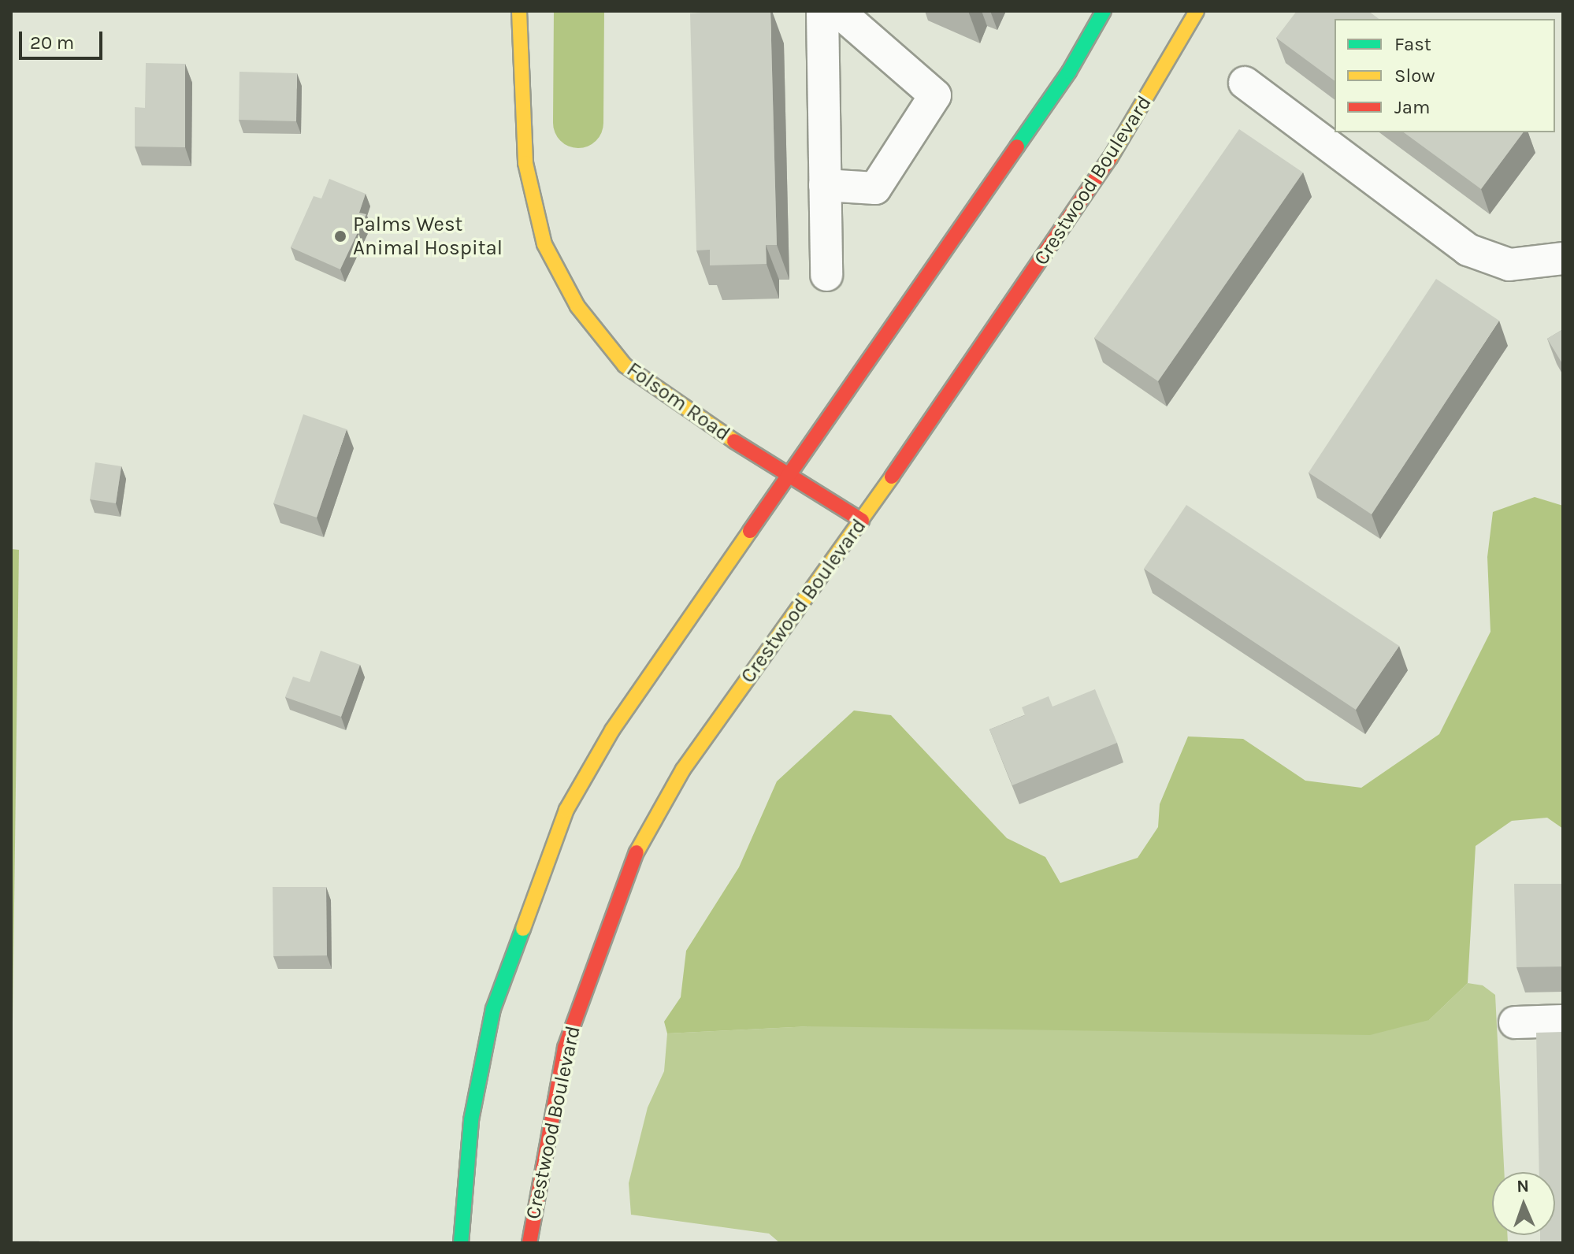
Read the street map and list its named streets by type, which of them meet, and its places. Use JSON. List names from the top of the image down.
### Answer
{
  "streets": {
    "main road": ["Crestwood Boulevard", "Folsom Road"]
  },
  "crossings": [
    ["Crestwood Boulevard", "Folsom Road"]
  ],
  "places": ["Palms West Animal Hospital"],
  "legend": ["Fast", "Slow", "Jam"],
  "scale_bar": "20 m",
  "north": "top"
}
